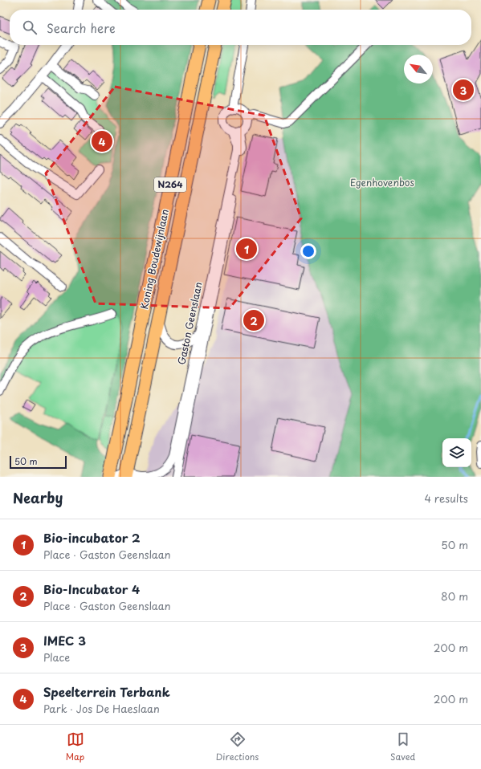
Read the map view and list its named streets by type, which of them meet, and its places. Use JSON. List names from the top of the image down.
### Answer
{
  "streets": {
    "highway": ["N264", "Koning Boudewijnlaan"],
    "street": ["Gaston Geenslaan"]
  },
  "crossings": [
    ["Koning Boudewijnlaan", "Gaston Geenslaan"]
  ],
  "parks": ["Egenhovenbos"],
  "scale_bar": "50 m",
  "north": "top left",
  "page": {
    "search": "Search here",
    "pins": [
      "3",
      "4",
      "1",
      "2"
    ],
    "scale": "50 m",
    "heading": ["Nearby", "4 results"],
    "list": [
      {
        "mark": "1",
        "name": "Bio-incubator 2",
        "note": "Place · Gaston Geenslaan",
        "value": "50 m"
      },
      {
        "mark": "2",
        "name": "Bio-Incubator 4",
        "note": "Place · Gaston Geenslaan",
        "value": "80 m"
      },
      {
        "mark": "3",
        "name": "IMEC 3",
        "note": "Place",
        "value": "200 m"
      },
      {
        "mark": "4",
        "name": "Speelterrein Terbank",
        "note": "Park · Jos De Haeslaan",
        "value": "200 m"
      }
    ],
    "nav": ["Map", "Directions", "Saved"]
  }
}
